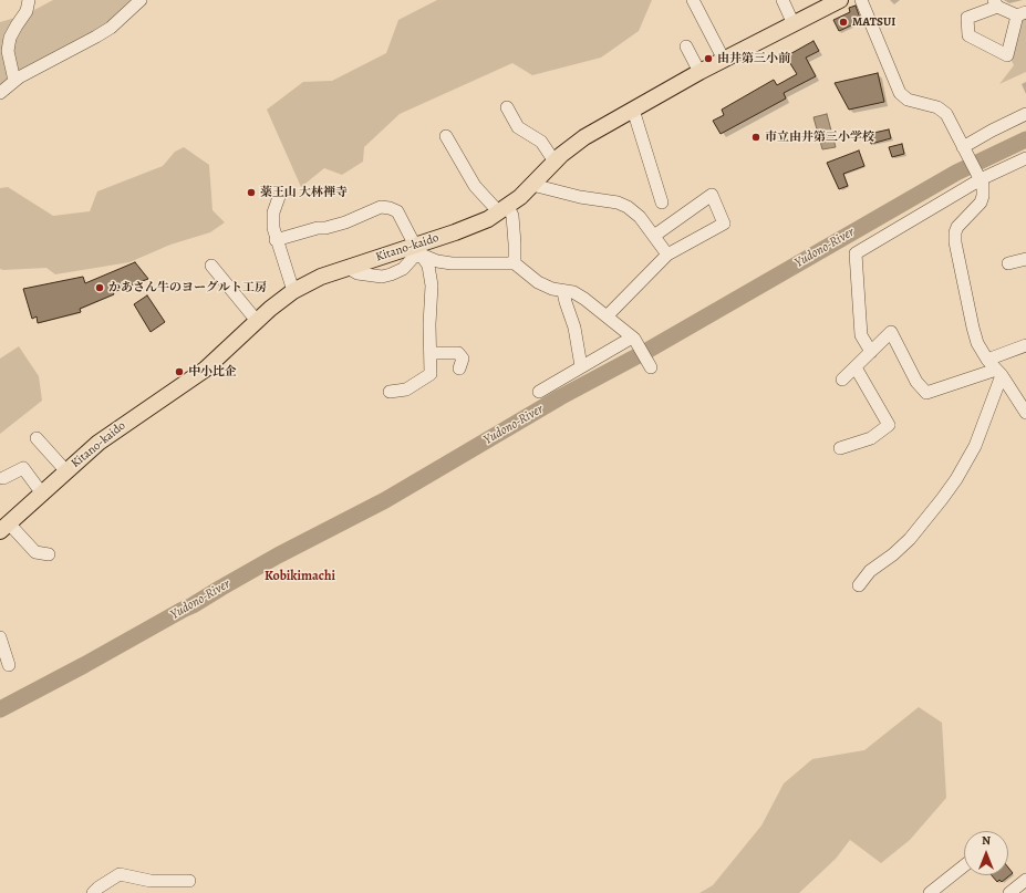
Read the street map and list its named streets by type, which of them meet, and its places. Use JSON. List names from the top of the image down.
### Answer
{
  "streets": {
    "main road": ["Kitano-kaido"]
  },
  "districts": ["Kobikimachi"],
  "water": ["Yudono-River"],
  "places": [
    "MATSUI",
    "由井第三小前",
    "市立由井第三小学校",
    "薬王山 大林禅寺",
    "かあさん牛のヨーグルト工房",
    "中小比企"
  ],
  "north": "top"
}
